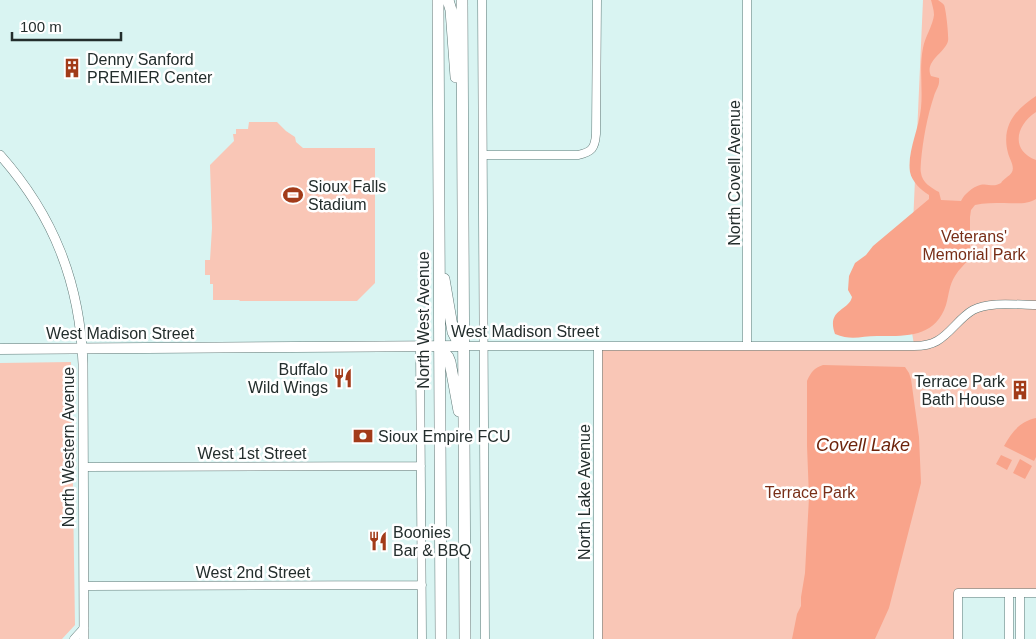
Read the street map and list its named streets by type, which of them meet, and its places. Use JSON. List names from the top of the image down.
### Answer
{
  "streets": {
    "main road": ["North West Avenue", "West Madison Street"],
    "street": [
      "North Covell Avenue",
      "North Western Avenue",
      "West 1st Street",
      "North Lake Avenue",
      "West 2nd Street"
    ]
  },
  "crossings": [
    ["North Covell Avenue", "West Madison Street"],
    ["North West Avenue", "West Madison Street"],
    ["North West Avenue", "West 1st Street"],
    ["North West Avenue", "West 2nd Street"],
    ["West Madison Street", "North Western Avenue"],
    ["West Madison Street", "North Lake Avenue"],
    ["North Western Avenue", "West 1st Street"],
    ["North Western Avenue", "West 2nd Street"]
  ],
  "water": ["Covell Lake"],
  "parks": ["Veterans' Memorial Park", "Terrace Park"],
  "places": {
    "building": ["Denny Sanford PREMIER Center", "Terrace Park Bath House"],
    "sports": ["Sioux Falls Stadium"],
    "restaurant": ["Buffalo Wild Wings", "Boonies Bar & BBQ"],
    "bank": ["Sioux Empire FCU"]
  },
  "scale_bar": "100 m"
}
